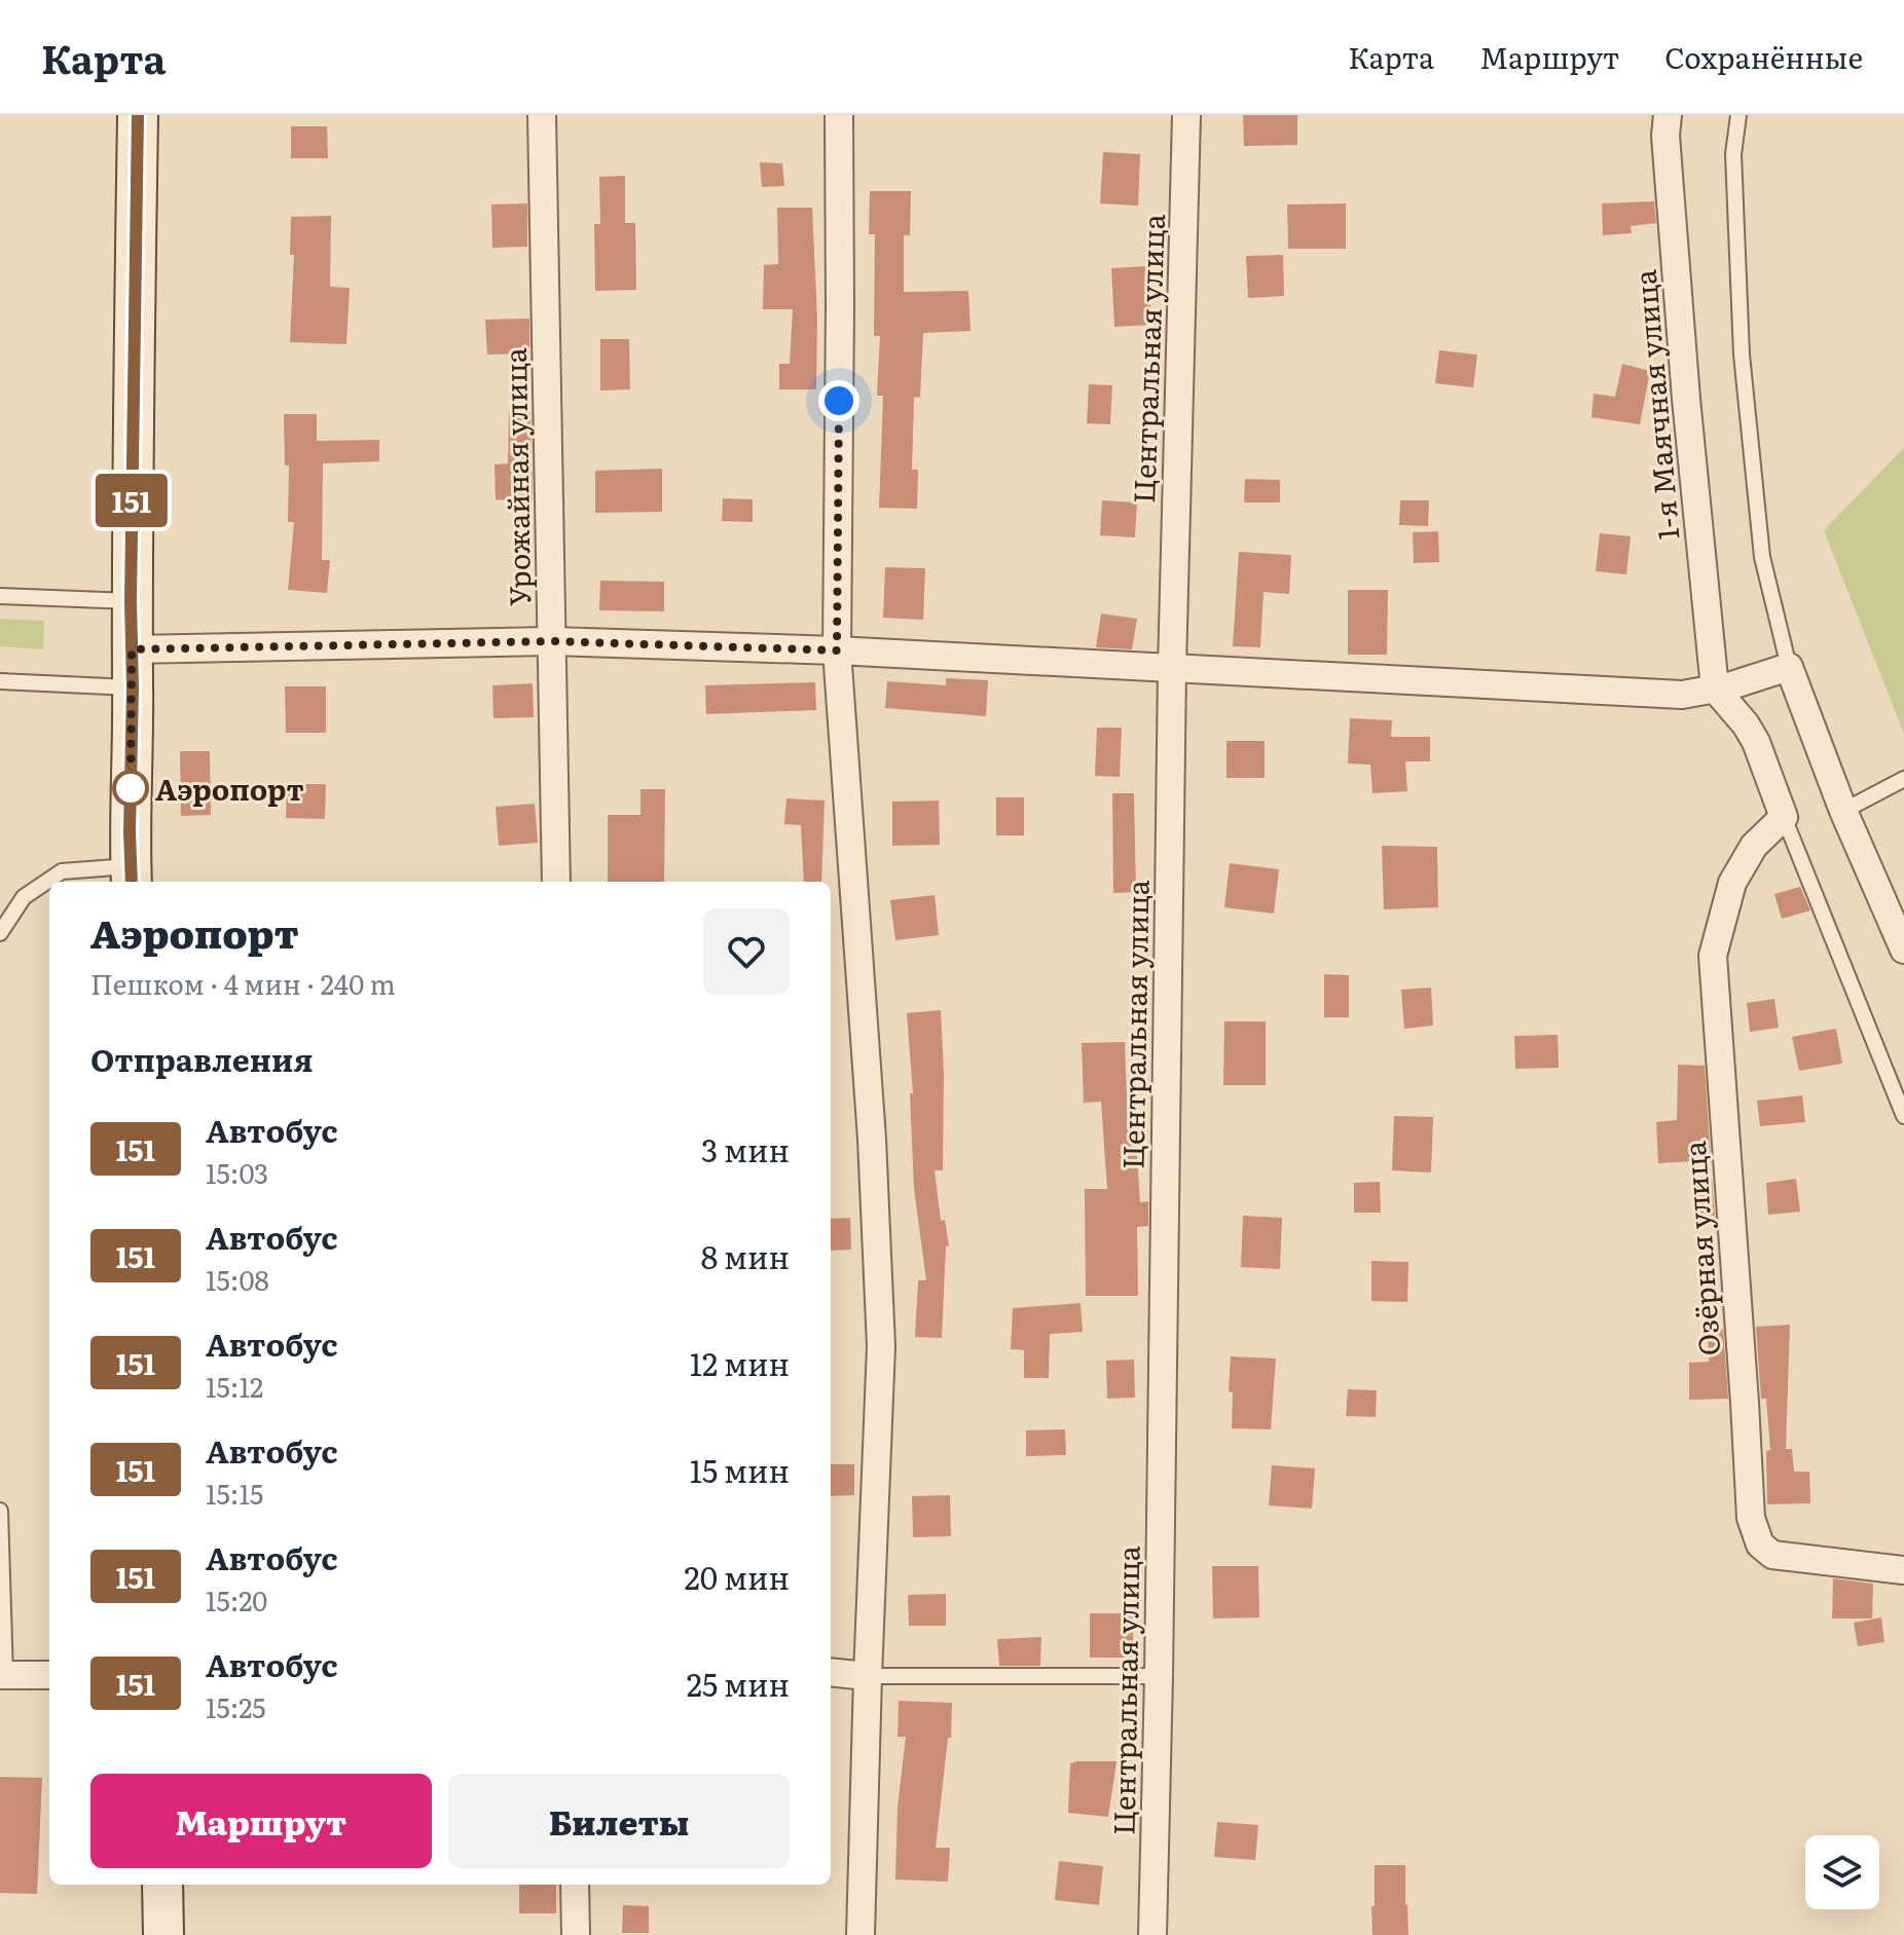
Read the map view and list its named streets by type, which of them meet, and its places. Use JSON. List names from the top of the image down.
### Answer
{
  "streets": {
    "street": [
      "Центральная улица",
      "1-я Маячная улица",
      "Урожайная улица",
      "Озёрная улица"
    ]
  },
  "places": ["Аэропорт"],
  "lines": ["bus line 151"],
  "page": {
    "header": "Карта",
    "nav": ["Карта", "Маршрут", "Сохранённые"],
    "on_map": "151",
    "heading": [
      ["Аэропорт", "Пешком · 4 мин · 240 m"],
      "Отправления"
    ],
    "list": [
      {
        "mark": "151",
        "name": "Автобус",
        "note": "15:03",
        "value": "3 мин"
      },
      {
        "mark": "151",
        "name": "Автобус",
        "note": "15:08",
        "value": "8 мин"
      },
      {
        "mark": "151",
        "name": "Автобус",
        "note": "15:12",
        "value": "12 мин"
      },
      {
        "mark": "151",
        "name": "Автобус",
        "note": "15:15",
        "value": "15 мин"
      },
      {
        "mark": "151",
        "name": "Автобус",
        "note": "15:20",
        "value": "20 мин"
      },
      {
        "mark": "151",
        "name": "Автобус",
        "note": "15:25",
        "value": "25 мин"
      }
    ],
    "buttons": ["Маршрут", "Билеты"]
  }
}
